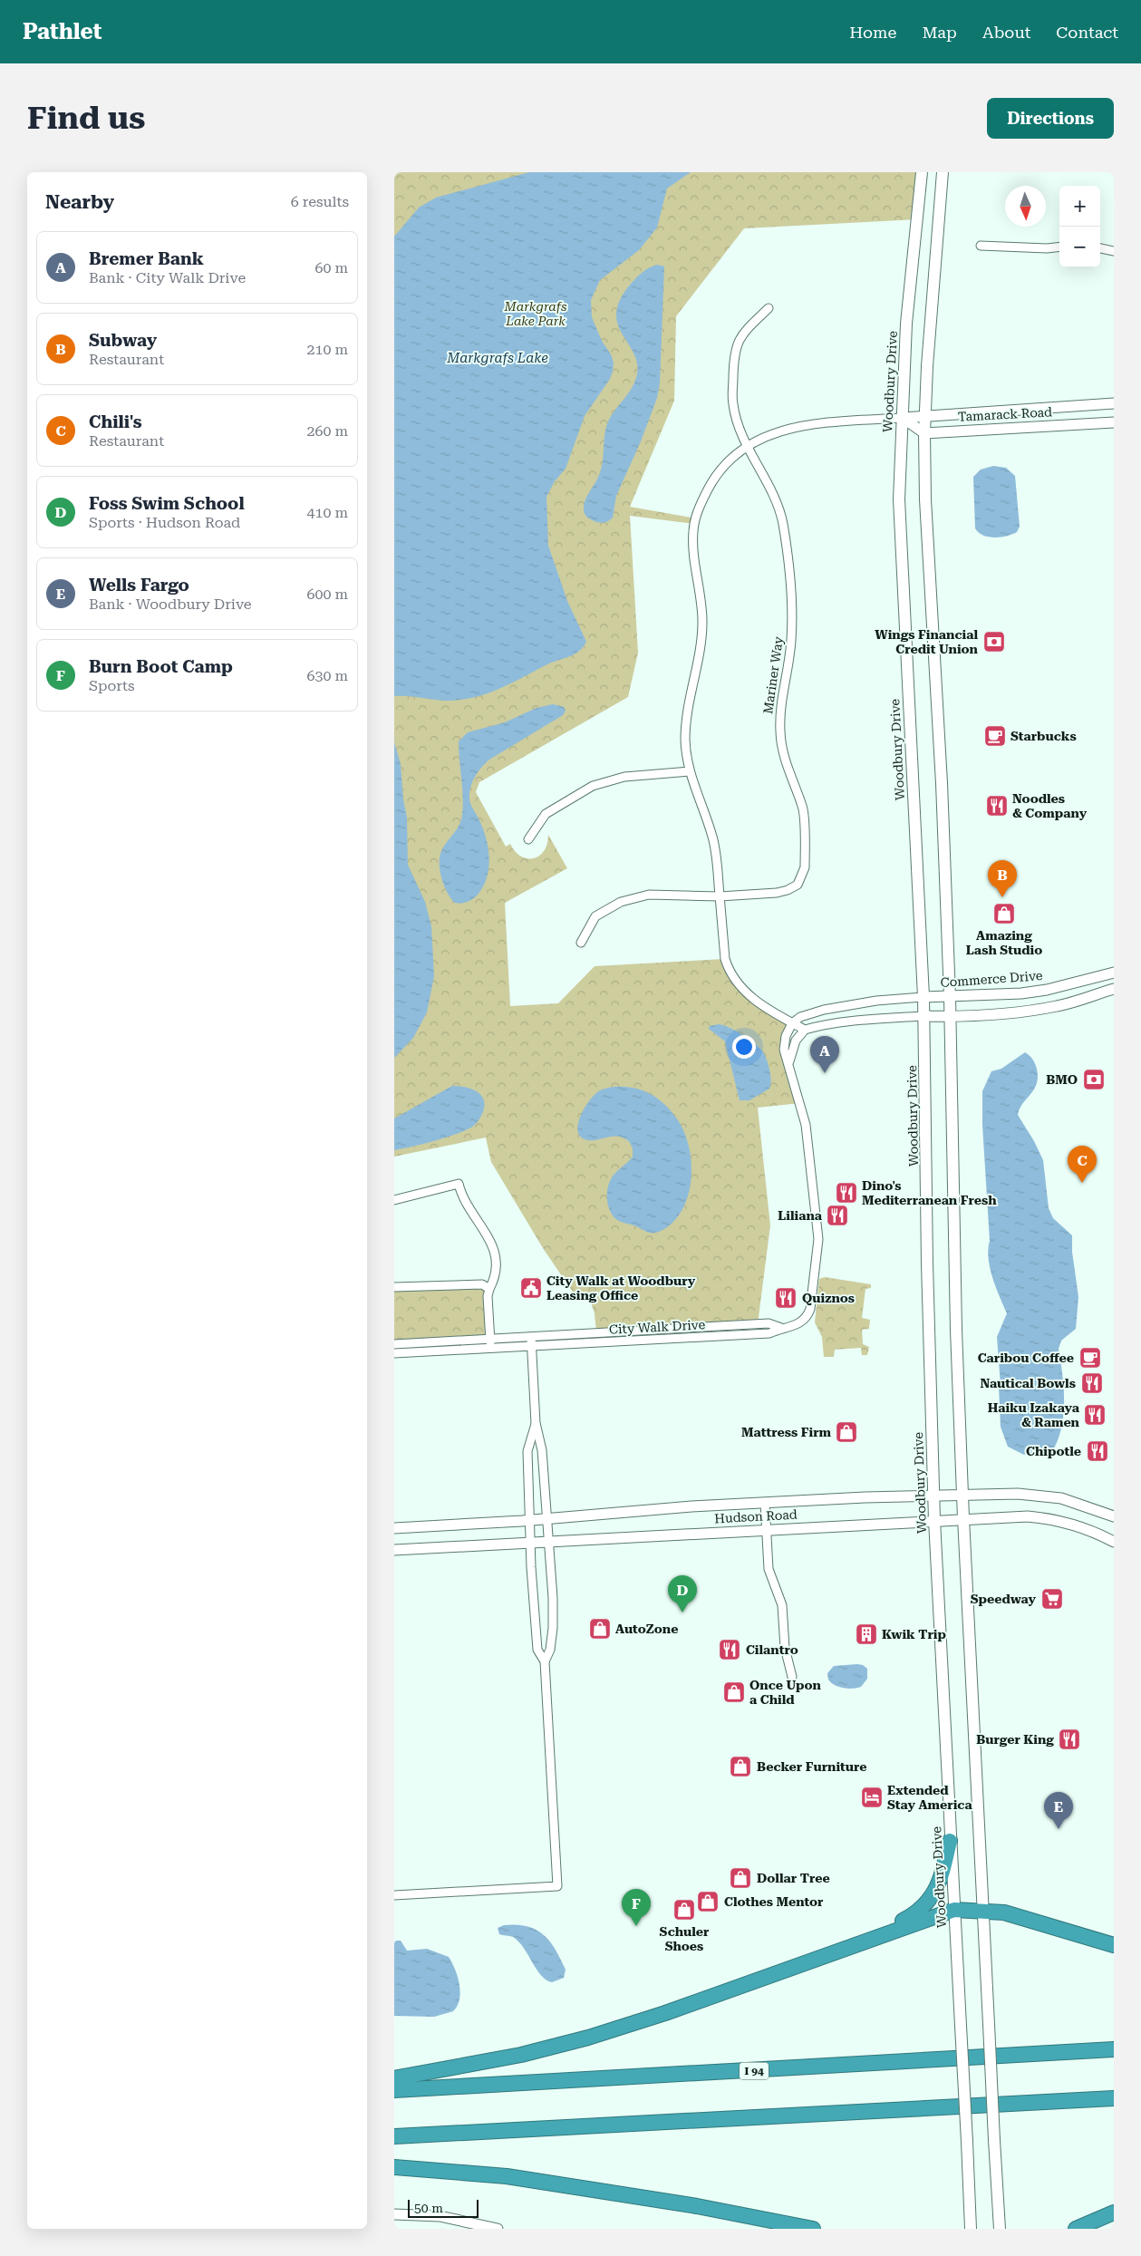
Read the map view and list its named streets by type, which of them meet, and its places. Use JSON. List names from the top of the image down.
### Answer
{
  "streets": {
    "highway": ["I 94"],
    "main road": ["Woodbury Drive"],
    "street": [
      "Tamarack Road",
      "Mariner Way",
      "Commerce Drive",
      "City Walk Drive",
      "Hudson Road"
    ]
  },
  "crossings": [
    ["Woodbury Drive", "Tamarack Road"],
    ["Woodbury Drive", "Commerce Drive"],
    ["Woodbury Drive", "Hudson Road"]
  ],
  "water": ["Markgrafs Lake"],
  "parks": ["Markgrafs Lake Park"],
  "places": {
    "bank": ["Wings Financial Credit Union", "BMO"],
    "cafe": ["Starbucks", "Caribou Coffee"],
    "restaurant": [
      "Noodles & Company",
      "Dino's Mediterranean Fresh",
      "Liliana",
      "Quiznos",
      "Nautical Bowls",
      "Haiku Izakaya & Ramen",
      "Chipotle",
      "Cilantro",
      "Burger King"
    ],
    "shop": [
      "Amazing Lash Studio",
      "Mattress Firm",
      "AutoZone",
      "Once Upon a Child",
      "Becker Furniture",
      "Dollar Tree",
      "Clothes Mentor",
      "Schuler Shoes"
    ],
    "public building": ["City Walk at Woodbury Leasing Office"],
    "supermarket": ["Speedway"],
    "building": ["Kwik Trip"],
    "hotel": ["Extended Stay America"]
  },
  "scale_bar": "50 m",
  "north": "bottom",
  "page": {
    "header": "Pathlet",
    "nav": [
      "Home",
      "Map",
      "About",
      "Contact"
    ],
    "buttons": "Directions",
    "title": "Find us",
    "heading": ["Nearby", "6 results"],
    "map_buttons": ["+", "−"],
    "list": [
      {
        "mark": "A",
        "name": "Bremer Bank",
        "note": "Bank · City Walk Drive",
        "value": "60 m"
      },
      {
        "mark": "B",
        "name": "Subway",
        "note": "Restaurant",
        "value": "210 m"
      },
      {
        "mark": "C",
        "name": "Chili's",
        "note": "Restaurant",
        "value": "260 m"
      },
      {
        "mark": "D",
        "name": "Foss Swim School",
        "note": "Sports · Hudson Road",
        "value": "410 m"
      },
      {
        "mark": "E",
        "name": "Wells Fargo",
        "note": "Bank · Woodbury Drive",
        "value": "600 m"
      },
      {
        "mark": "F",
        "name": "Burn Boot Camp",
        "note": "Sports",
        "value": "630 m"
      }
    ],
    "pins": [
      "B",
      "A",
      "C",
      "D",
      "E",
      "F"
    ],
    "scale": "50 m"
  }
}
